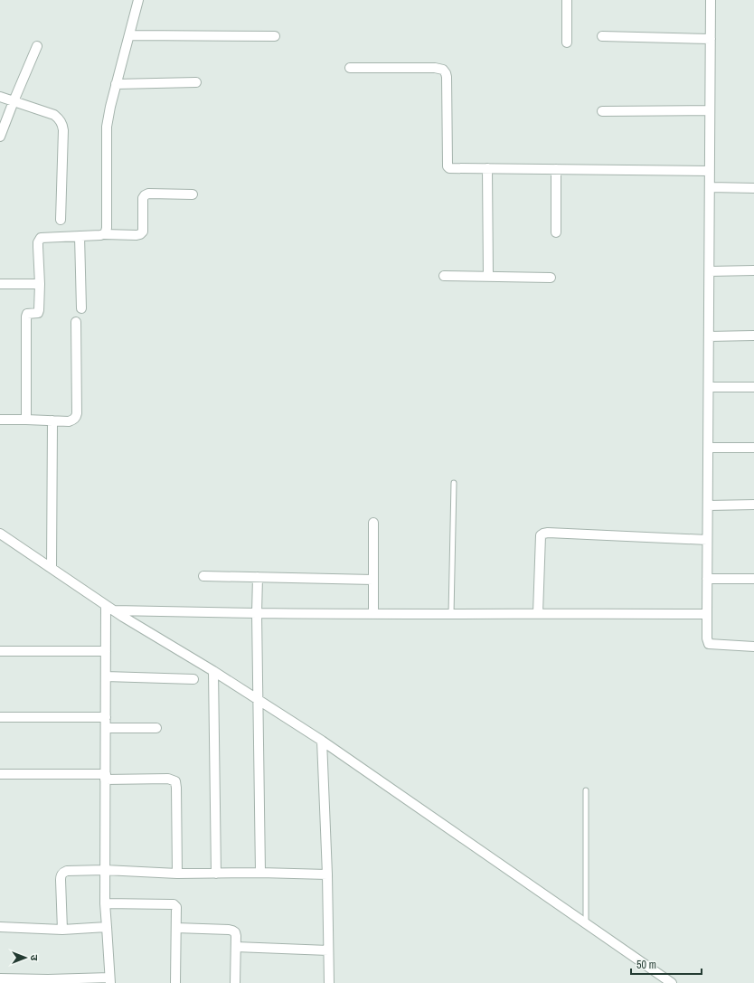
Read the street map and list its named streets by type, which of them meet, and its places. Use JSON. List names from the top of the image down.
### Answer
{
  "scale_bar": "50 m",
  "north": "right"
}
